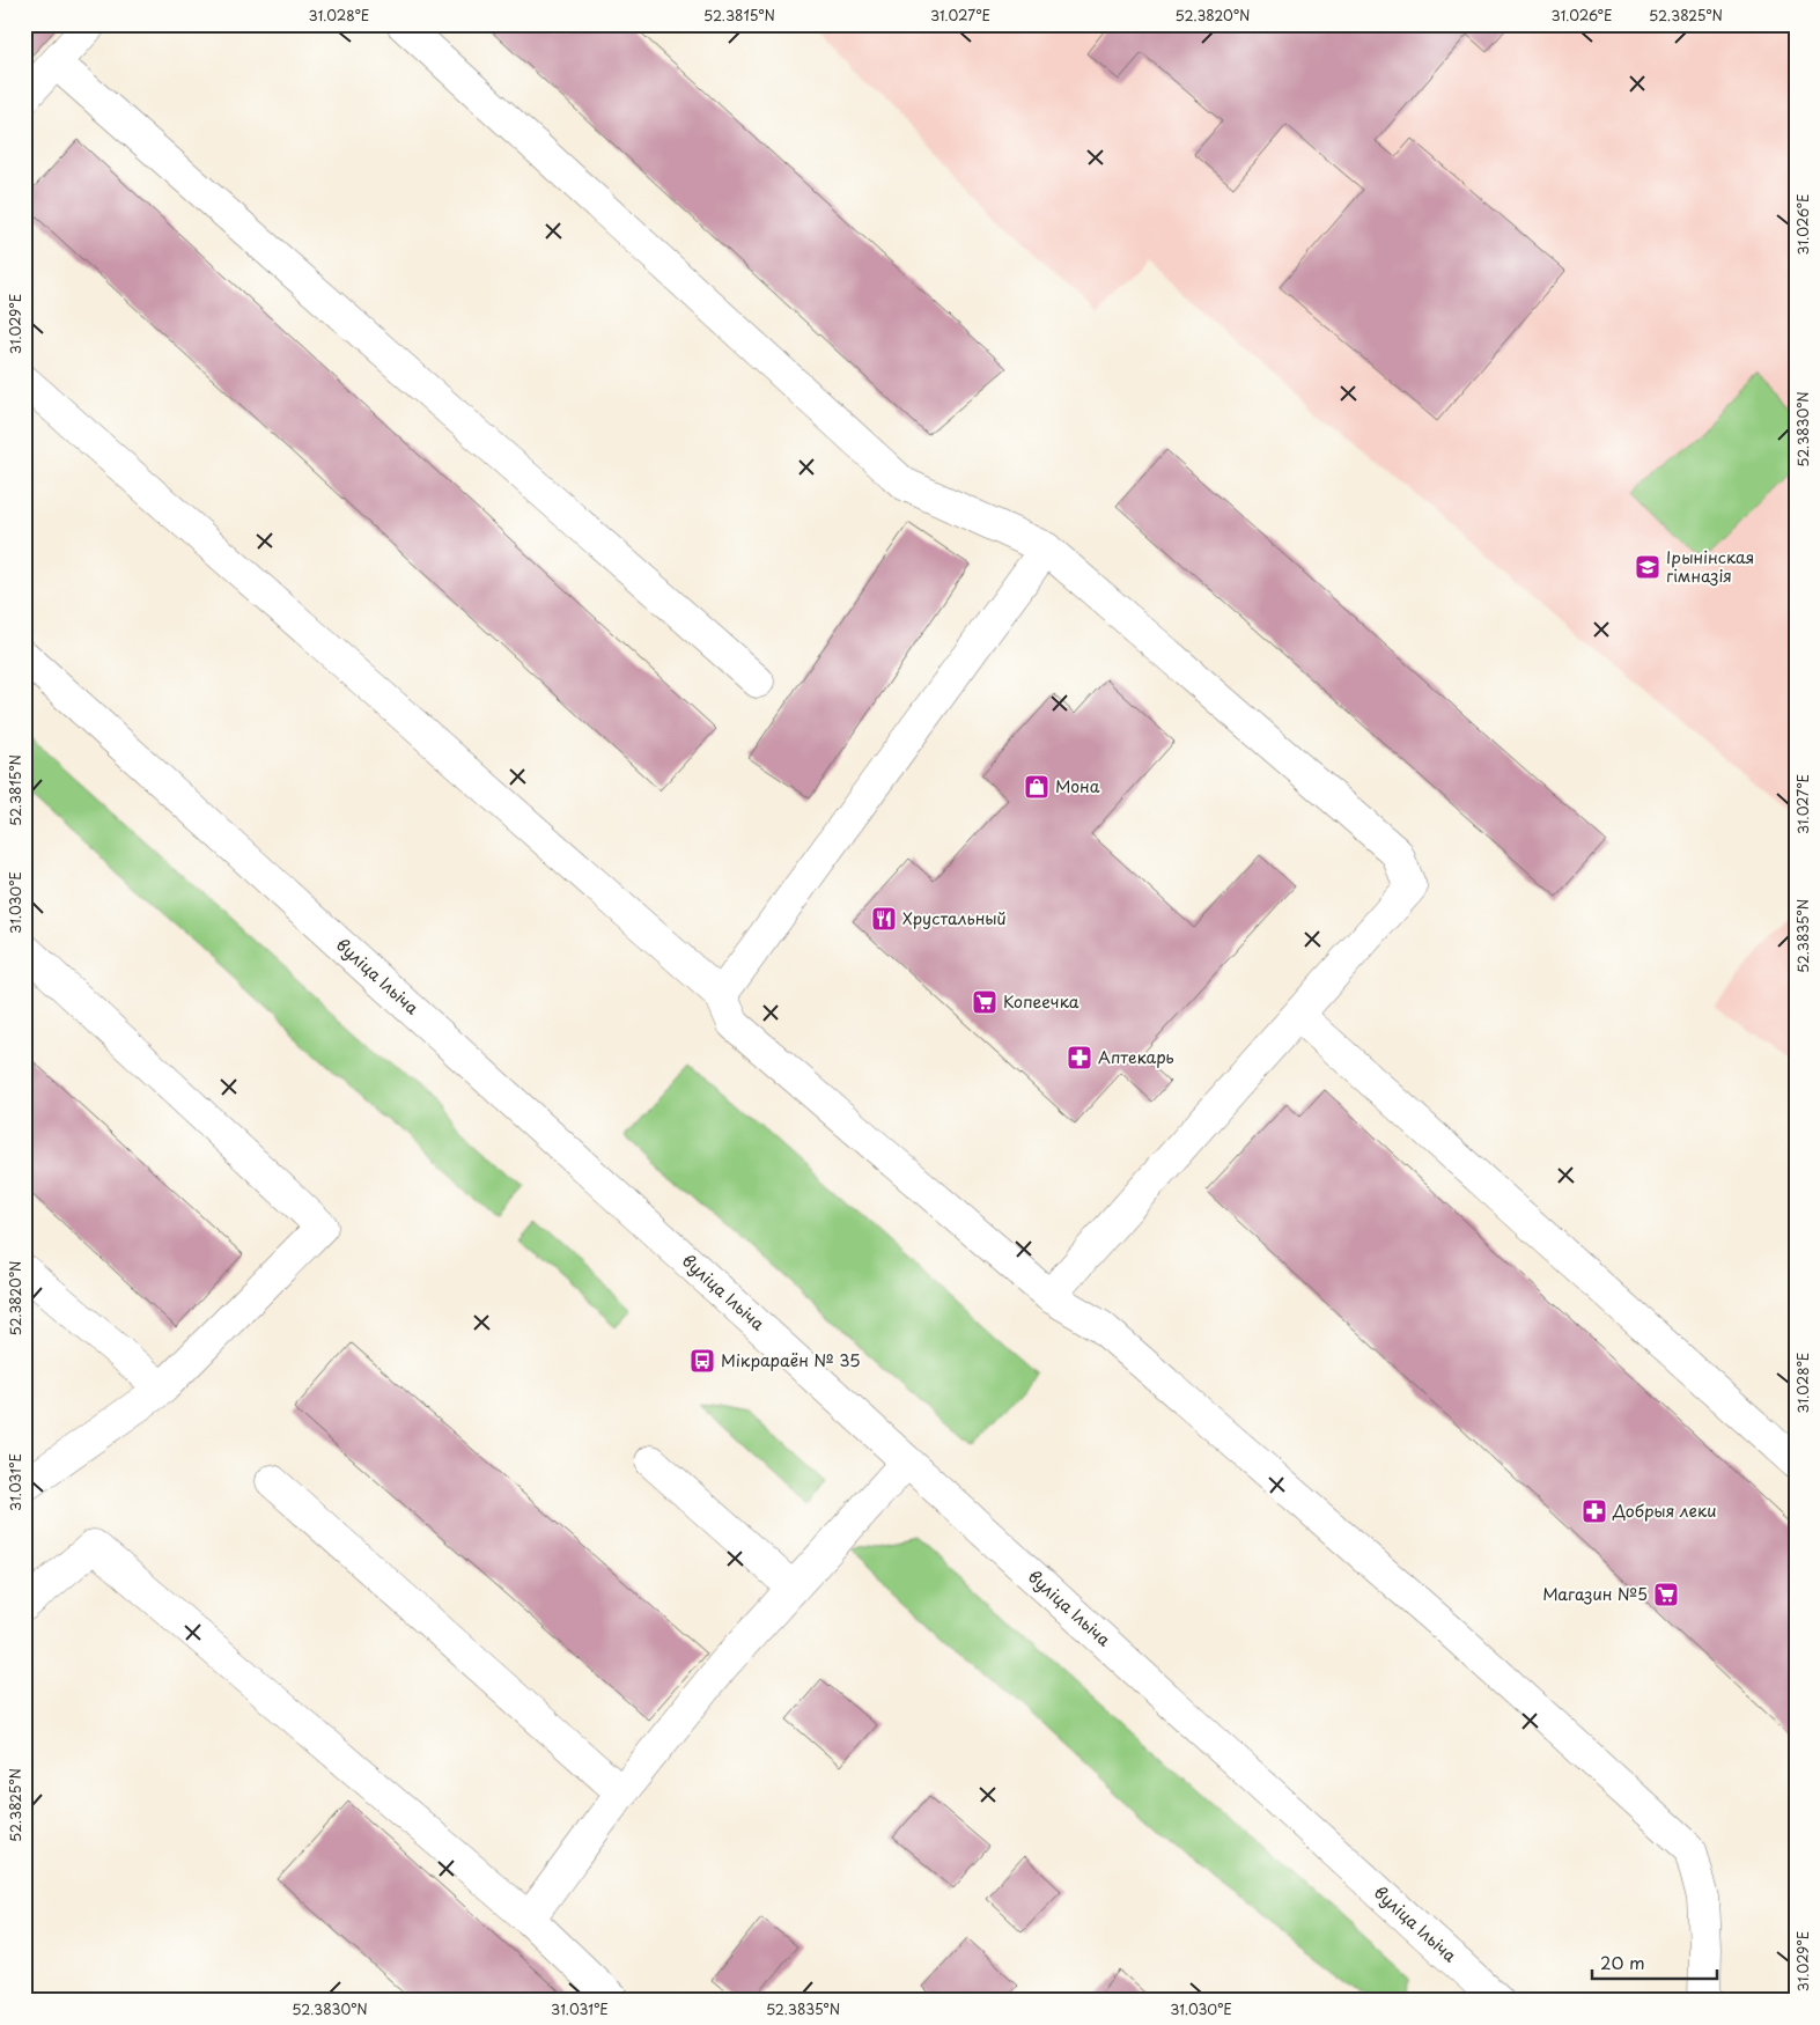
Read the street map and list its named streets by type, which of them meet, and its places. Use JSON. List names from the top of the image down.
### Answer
{
  "streets": {
    "main road": ["вуліца Ільіча"]
  },
  "places": {
    "school or university": ["Ірынінская гімназія"],
    "shop": ["Мона"],
    "restaurant": ["Хрустальный"],
    "supermarket": ["Копеечка", "Магазин №5"],
    "pharmacy": ["Аптекарь", "Добрыя леки"],
    "bus stop": ["Мікрараён № 35"]
  },
  "scale_bar": "20 m",
  "coordinates": [
    "31.028°E",
    "52.3815°N",
    "31.027°E",
    "52.3820°N",
    "31.026°E",
    "52.3825°N",
    "31.029°E",
    "52.3830°N",
    "31.030°E",
    "52.3835°N",
    "31.031°E"
  ]
}
